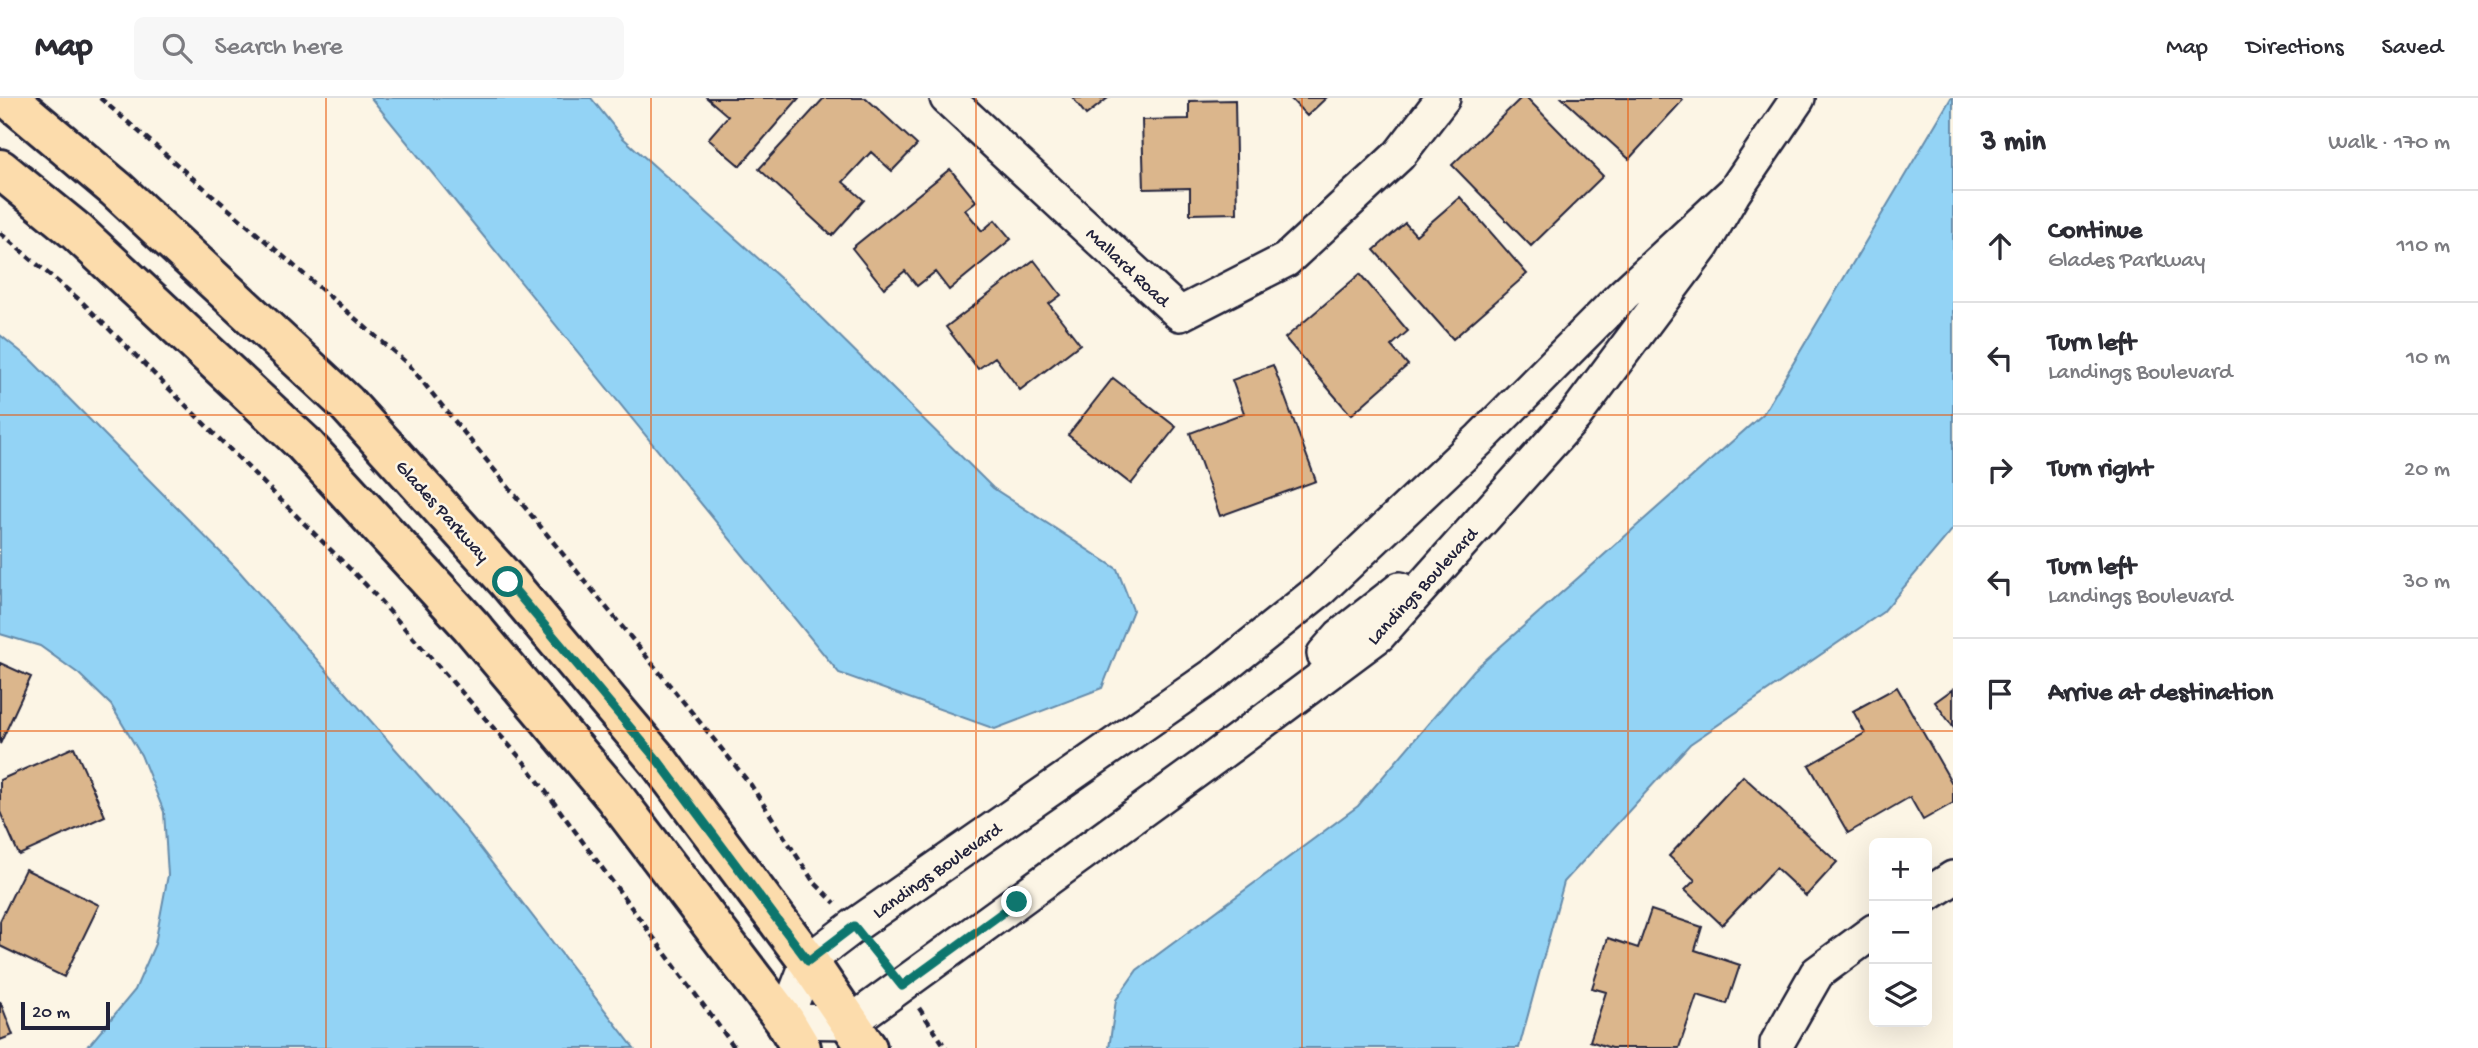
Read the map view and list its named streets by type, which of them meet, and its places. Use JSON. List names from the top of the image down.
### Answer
{
  "streets": {
    "main road": ["Glades Parkway"],
    "street": ["Mallard Road", "Landings Boulevard"]
  },
  "crossings": [
    ["Glades Parkway", "Landings Boulevard"]
  ],
  "scale_bar": "20 m",
  "page": {
    "header": "Map",
    "search": "Search here",
    "nav": ["Map", "Directions", "Saved"],
    "heading": ["3 min", "Walk · 170 m"],
    "list": [
      ["Continue", "Glades Parkway", "110 m"],
      ["Turn left", "Landings Boulevard", "10 m"],
      ["Turn right", "20 m"],
      ["Turn left", "Landings Boulevard", "30 m"],
      "Arrive at destination"
    ],
    "map_buttons": ["+", "−"],
    "scale": "20 m"
  }
}
